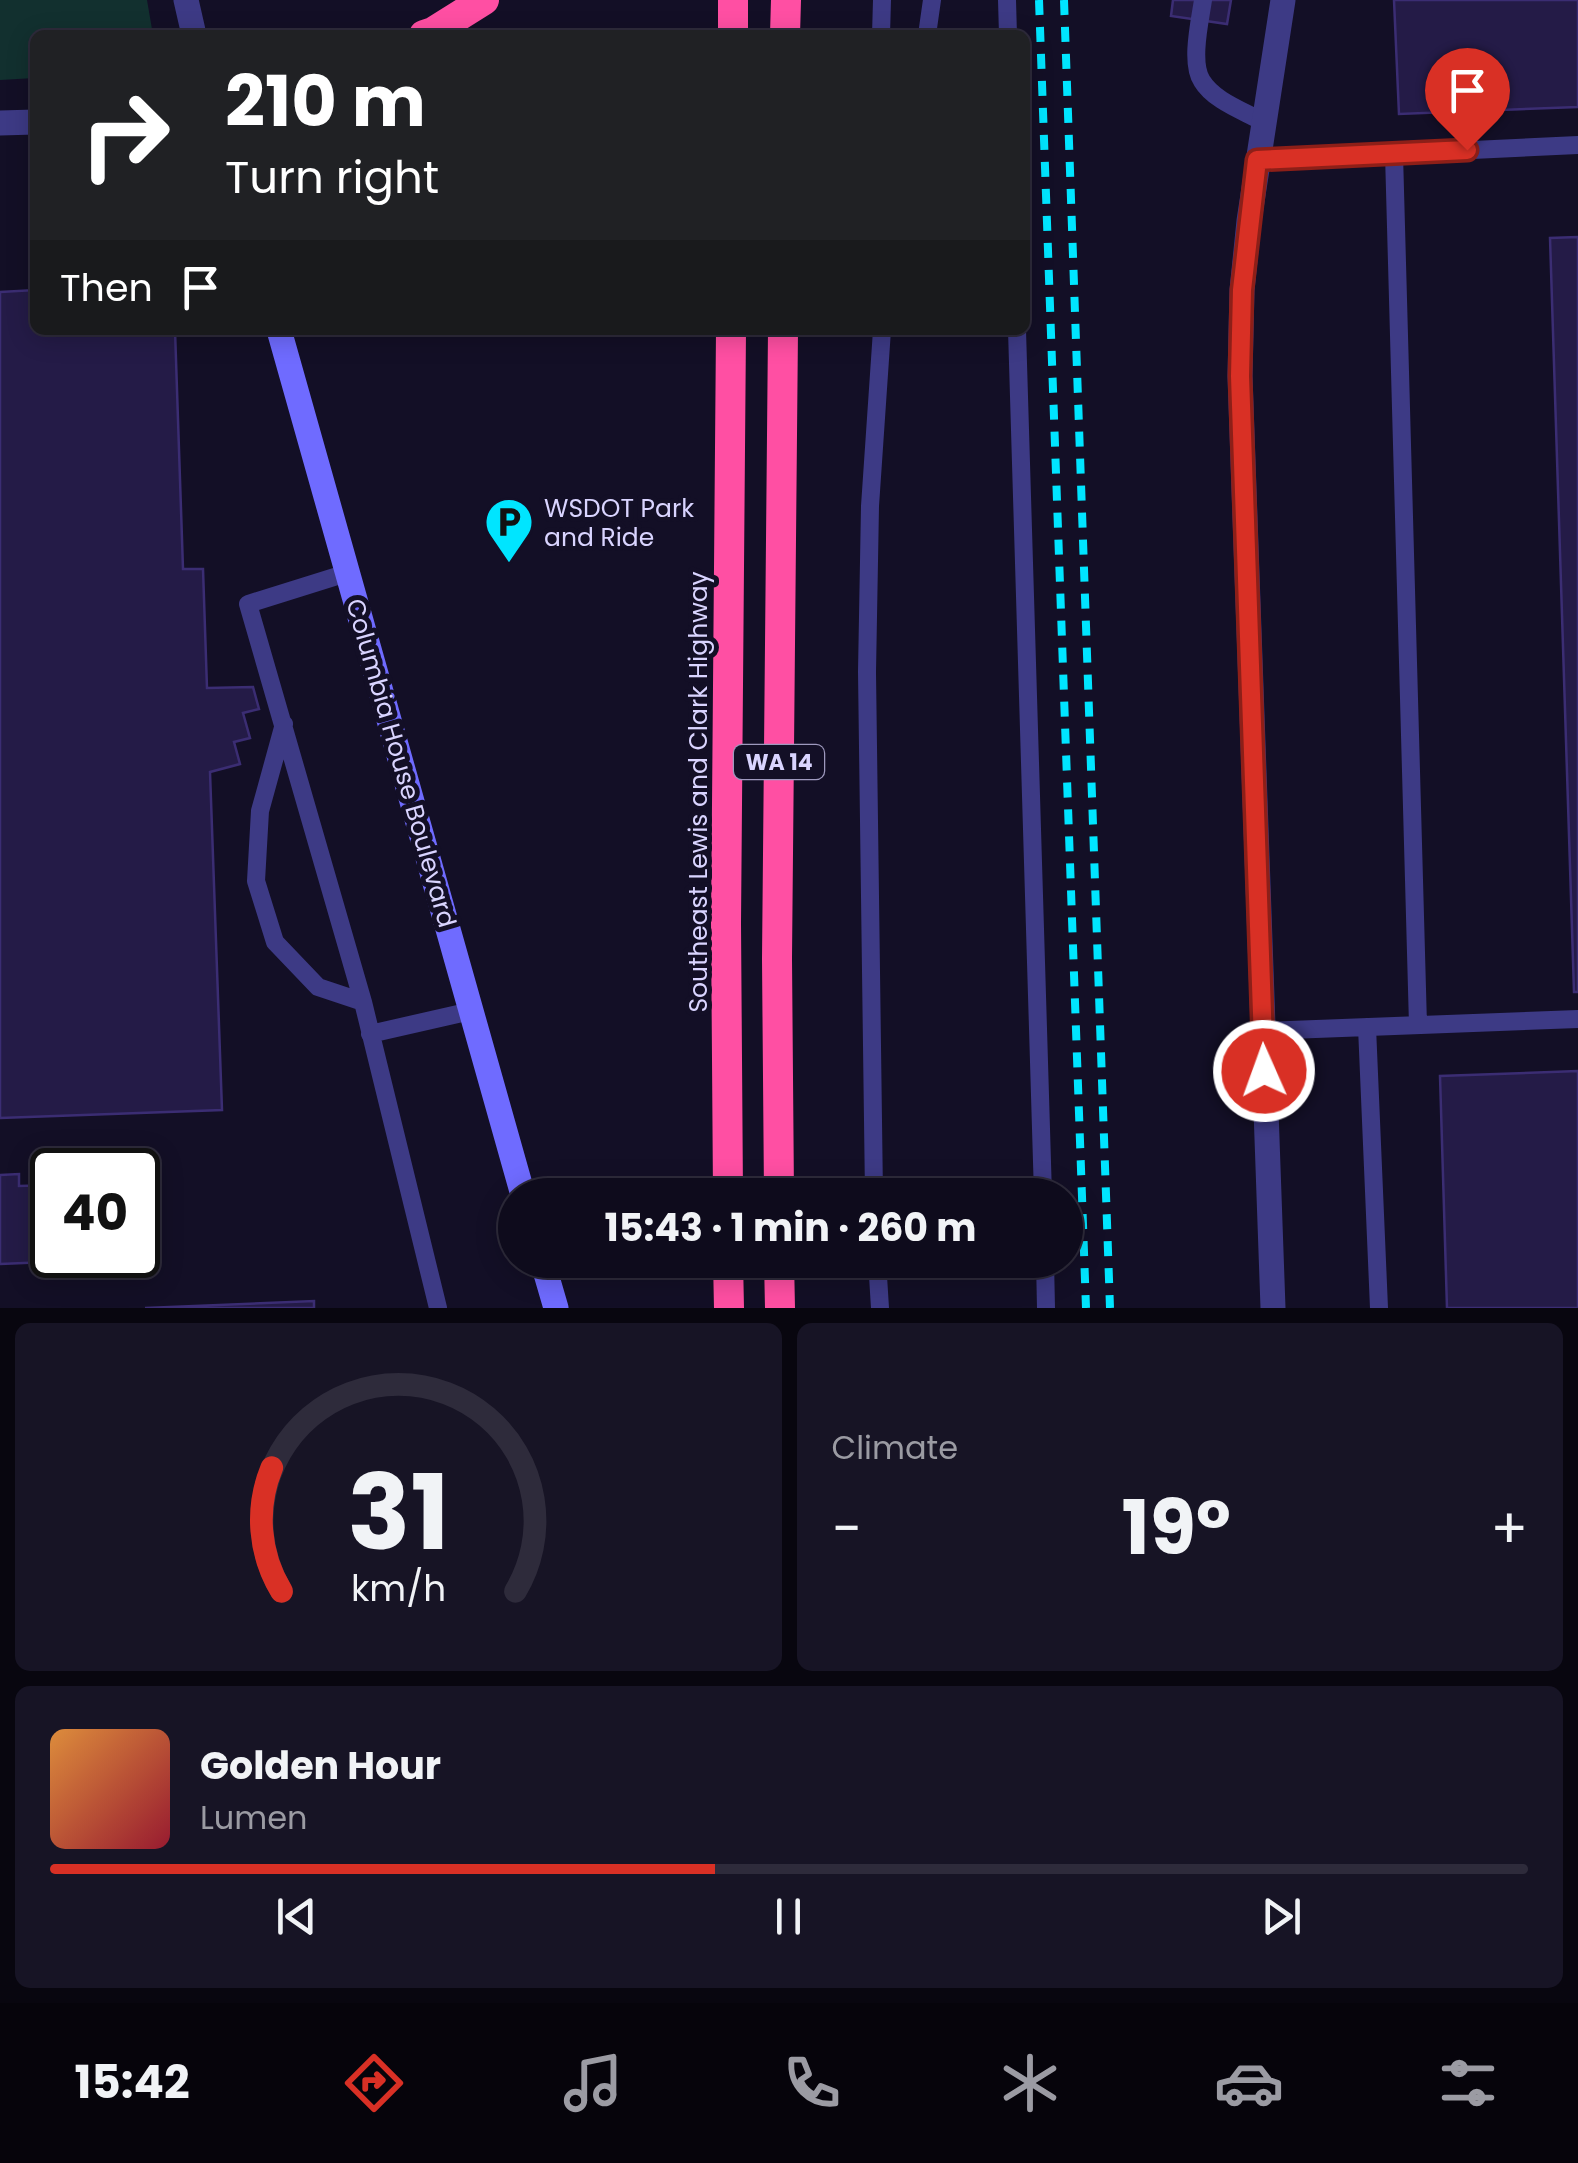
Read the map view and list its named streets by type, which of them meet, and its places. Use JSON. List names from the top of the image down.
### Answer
{
  "streets": {
    "highway": ["WA 14", "Southeast Lewis and Clark Highway"],
    "main road": ["Columbia House Boulevard"]
  },
  "places": {
    "parking": ["WSDOT Park and Ride"]
  },
  "page": {
    "turn": ["210 m", "Turn right"],
    "then": "Then",
    "limit": "40",
    "trip": "15:43 · 1 min · 260 m",
    "tile": "Climate",
    "heat": ["−", "19°", "+"],
    "song": ["Golden Hour", "Lumen"],
    "tabs": "15:42",
    "gauge": ["31", "km/h"]
  }
}
